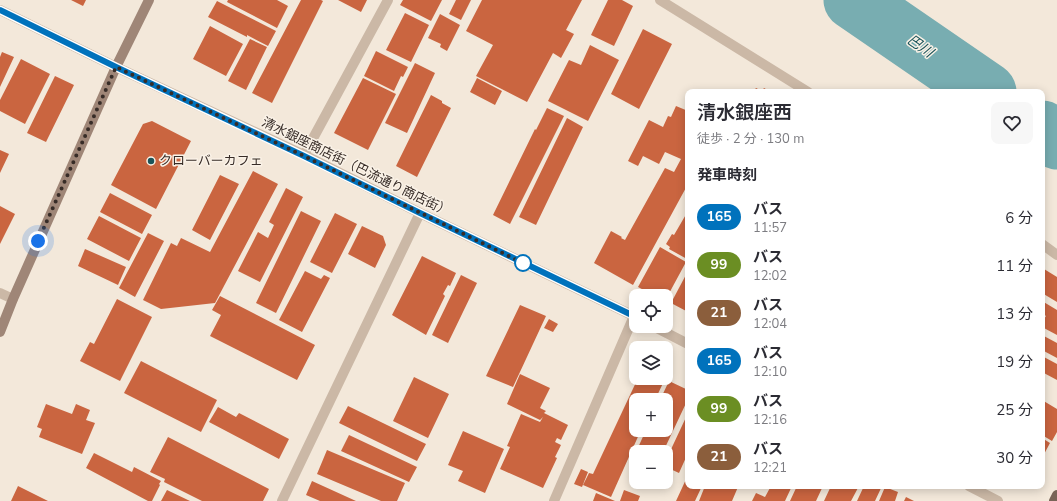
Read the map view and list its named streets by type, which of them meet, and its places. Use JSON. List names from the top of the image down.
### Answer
{
  "streets": {
    "street": ["清水銀座商店街（巴流通り商店街）"]
  },
  "water": ["巴川"],
  "places": ["クローバーカフェ"],
  "lines": ["bus line 165"],
  "page": {
    "heading": [
      ["清水銀座西", "徒歩 · 2 分 · 130 m"],
      "発車時刻"
    ],
    "list": [
      {
        "mark": "165",
        "name": "バス",
        "note": "11:57",
        "value": "6 分"
      },
      {
        "mark": "99",
        "name": "バス",
        "note": "12:02",
        "value": "11 分"
      },
      {
        "mark": "21",
        "name": "バス",
        "note": "12:04",
        "value": "13 分"
      },
      {
        "mark": "165",
        "name": "バス",
        "note": "12:10",
        "value": "19 分"
      },
      {
        "mark": "99",
        "name": "バス",
        "note": "12:16",
        "value": "25 分"
      },
      {
        "mark": "21",
        "name": "バス",
        "note": "12:21",
        "value": "30 分"
      }
    ],
    "map_buttons": ["+", "−"]
  }
}
